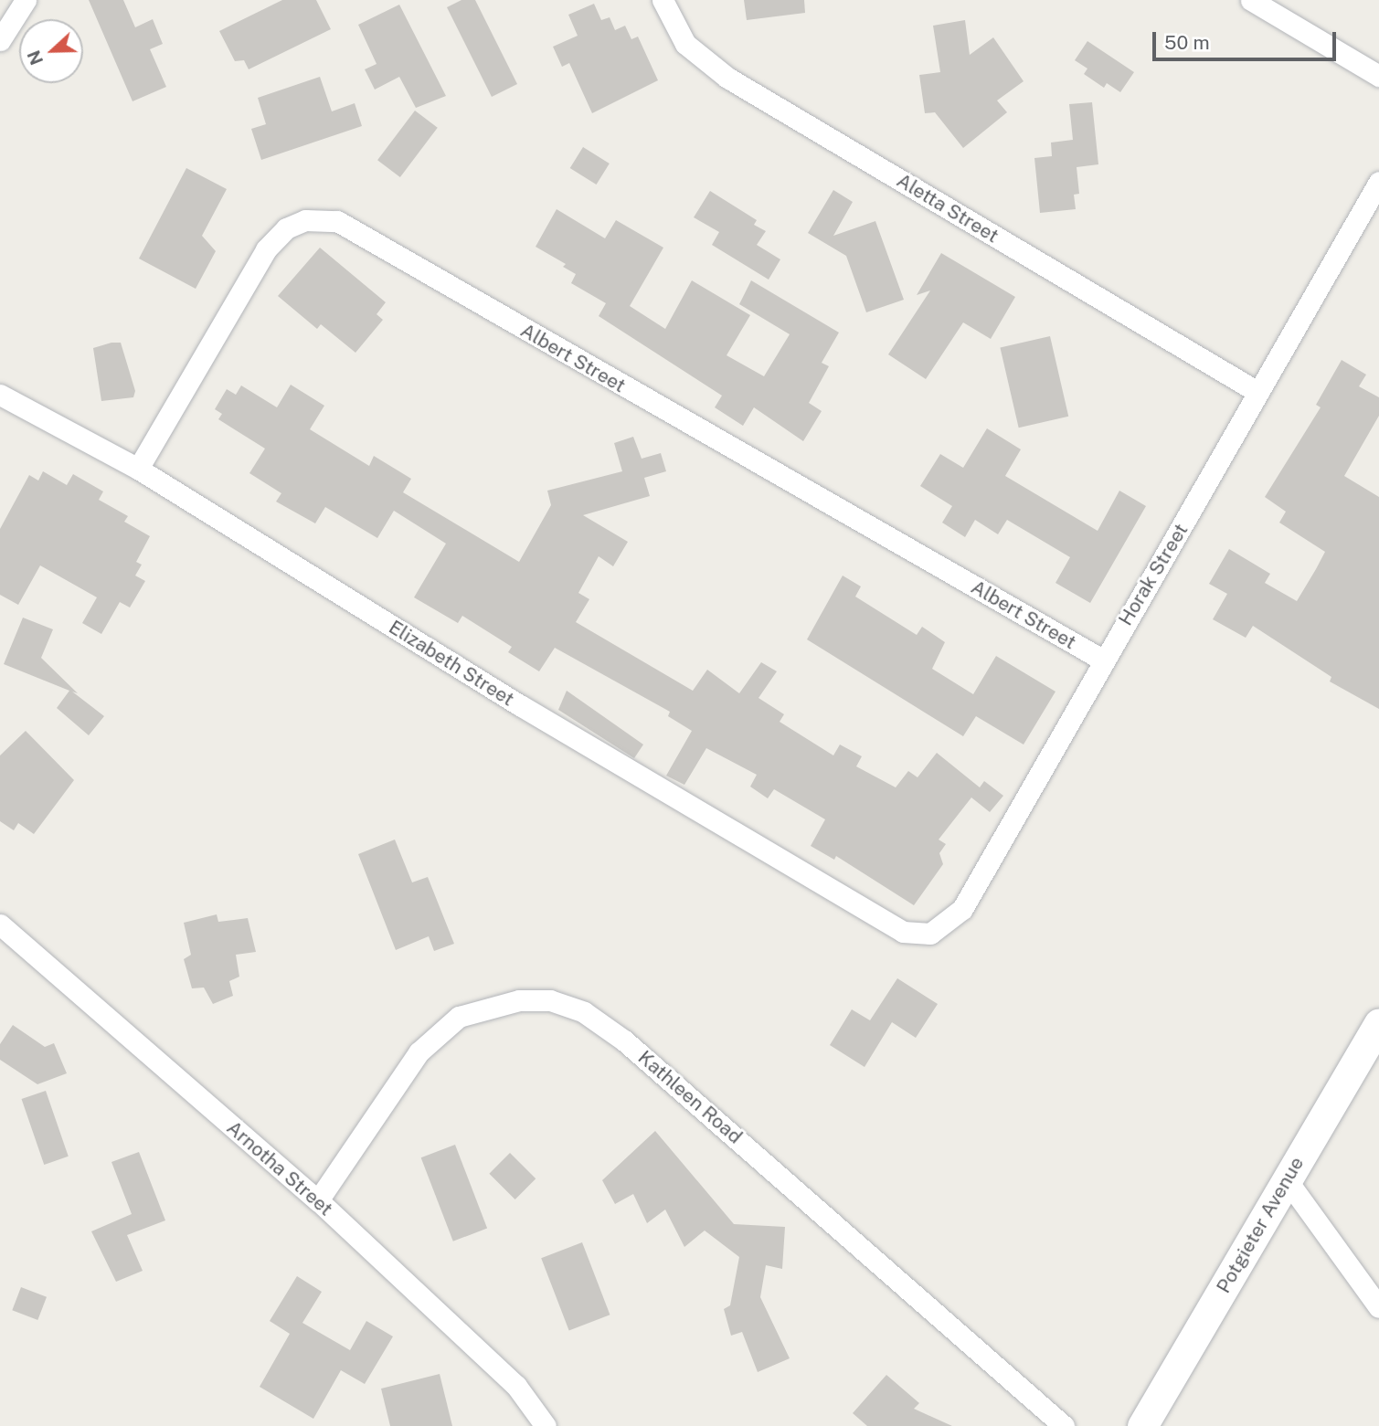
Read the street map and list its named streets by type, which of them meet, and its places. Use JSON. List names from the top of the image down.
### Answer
{
  "streets": {
    "street": [
      "Aletta Street",
      "Albert Street",
      "Horak Street",
      "Elizabeth Street",
      "Kathleen Road",
      "Arnotha Street",
      "Potgieter Avenue"
    ]
  },
  "crossings": [
    ["Aletta Street", "Horak Street"],
    ["Albert Street", "Horak Street"],
    ["Albert Street", "Elizabeth Street"],
    ["Horak Street", "Elizabeth Street"],
    ["Kathleen Road", "Arnotha Street"]
  ],
  "scale_bar": "50 m",
  "north": "left"
}
